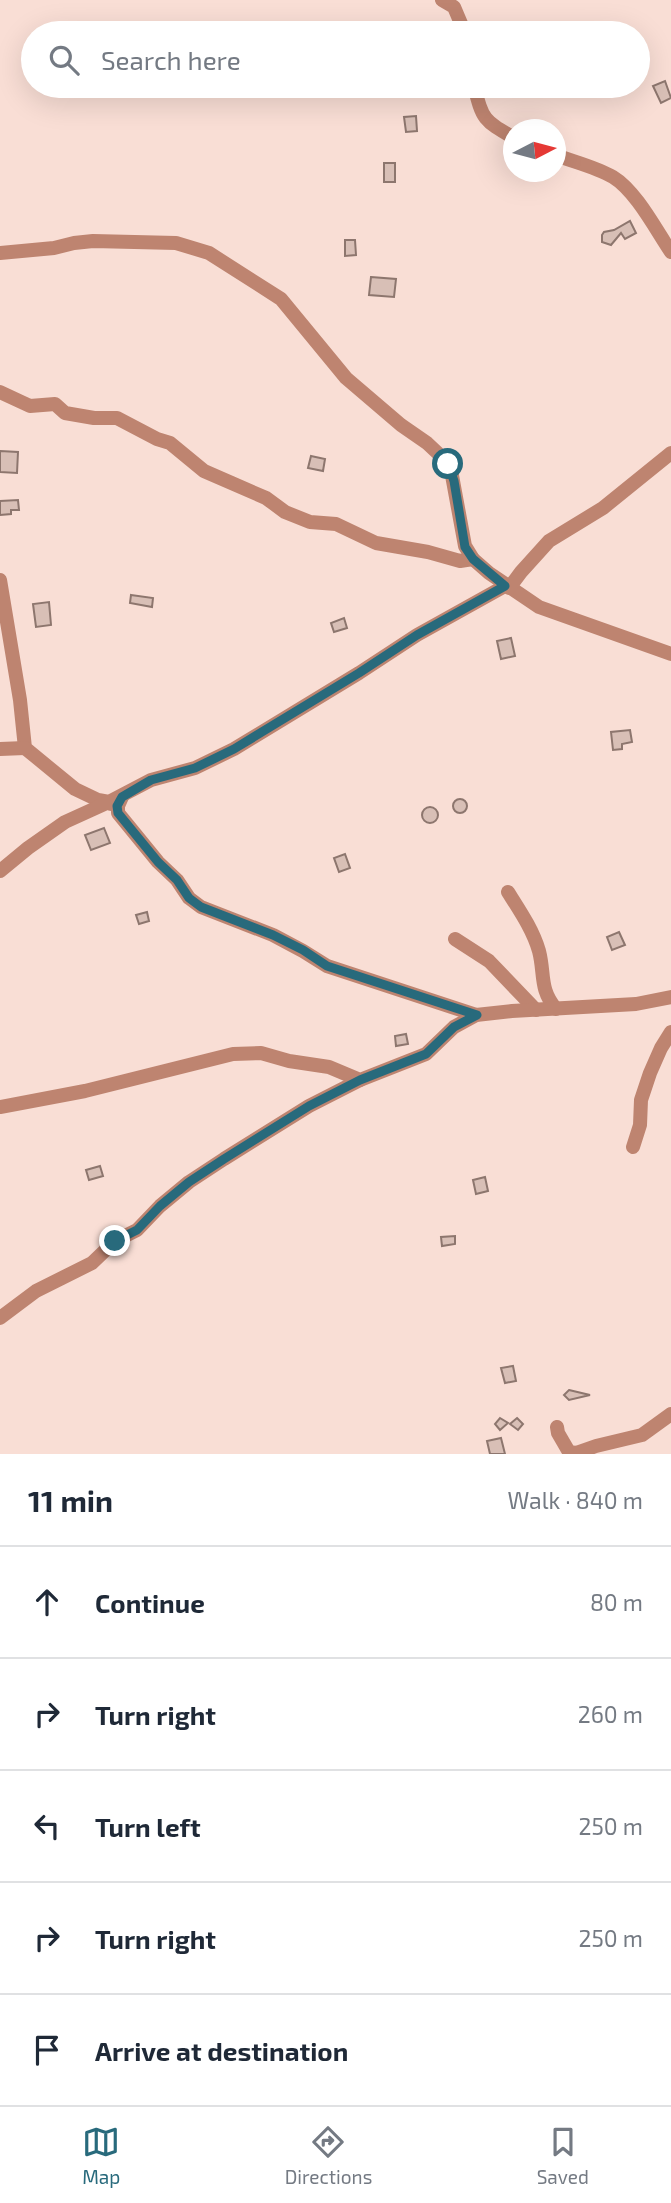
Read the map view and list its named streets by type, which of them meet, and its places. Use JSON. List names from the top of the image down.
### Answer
{
  "north": "right",
  "page": {
    "search": "Search here",
    "heading": ["11 min", "Walk · 840 m"],
    "list": [
      ["Continue", "80 m"],
      ["Turn right", "260 m"],
      ["Turn left", "250 m"],
      ["Turn right", "250 m"],
      "Arrive at destination"
    ],
    "nav": ["Map", "Directions", "Saved"]
  }
}
